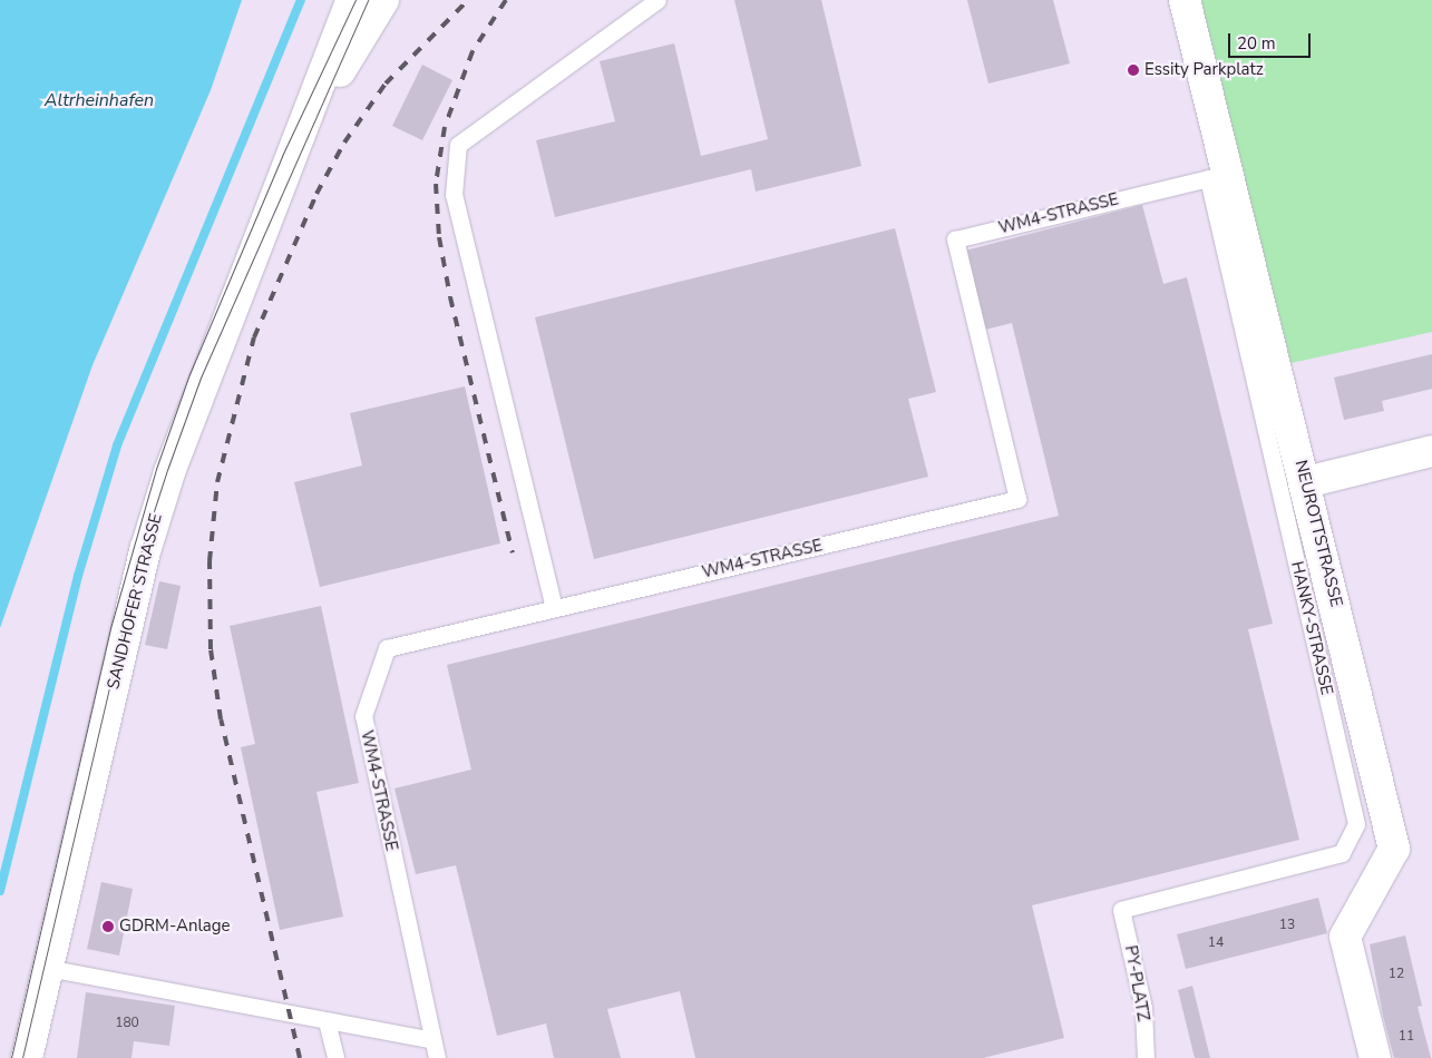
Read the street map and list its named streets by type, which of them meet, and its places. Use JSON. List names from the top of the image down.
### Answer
{
  "streets": {
    "street": ["NEUROTTSTRASSE", "SANDHOFER STRASSE"],
    "lane": ["WM4-STRASSE", "HANKY-STRASSE", "PY-PLATZ"]
  },
  "crossings": [
    ["WM4-STRASSE", "HANKY-STRASSE"],
    ["HANKY-STRASSE", "PY-PLATZ"]
  ],
  "water": ["Altrheinhafen"],
  "places": ["Essity Parkplatz", "GDRM-Anlage"],
  "house_numbers": [
    "13",
    "14",
    "12",
    "180",
    "11"
  ],
  "scale_bar": "20 m"
}
